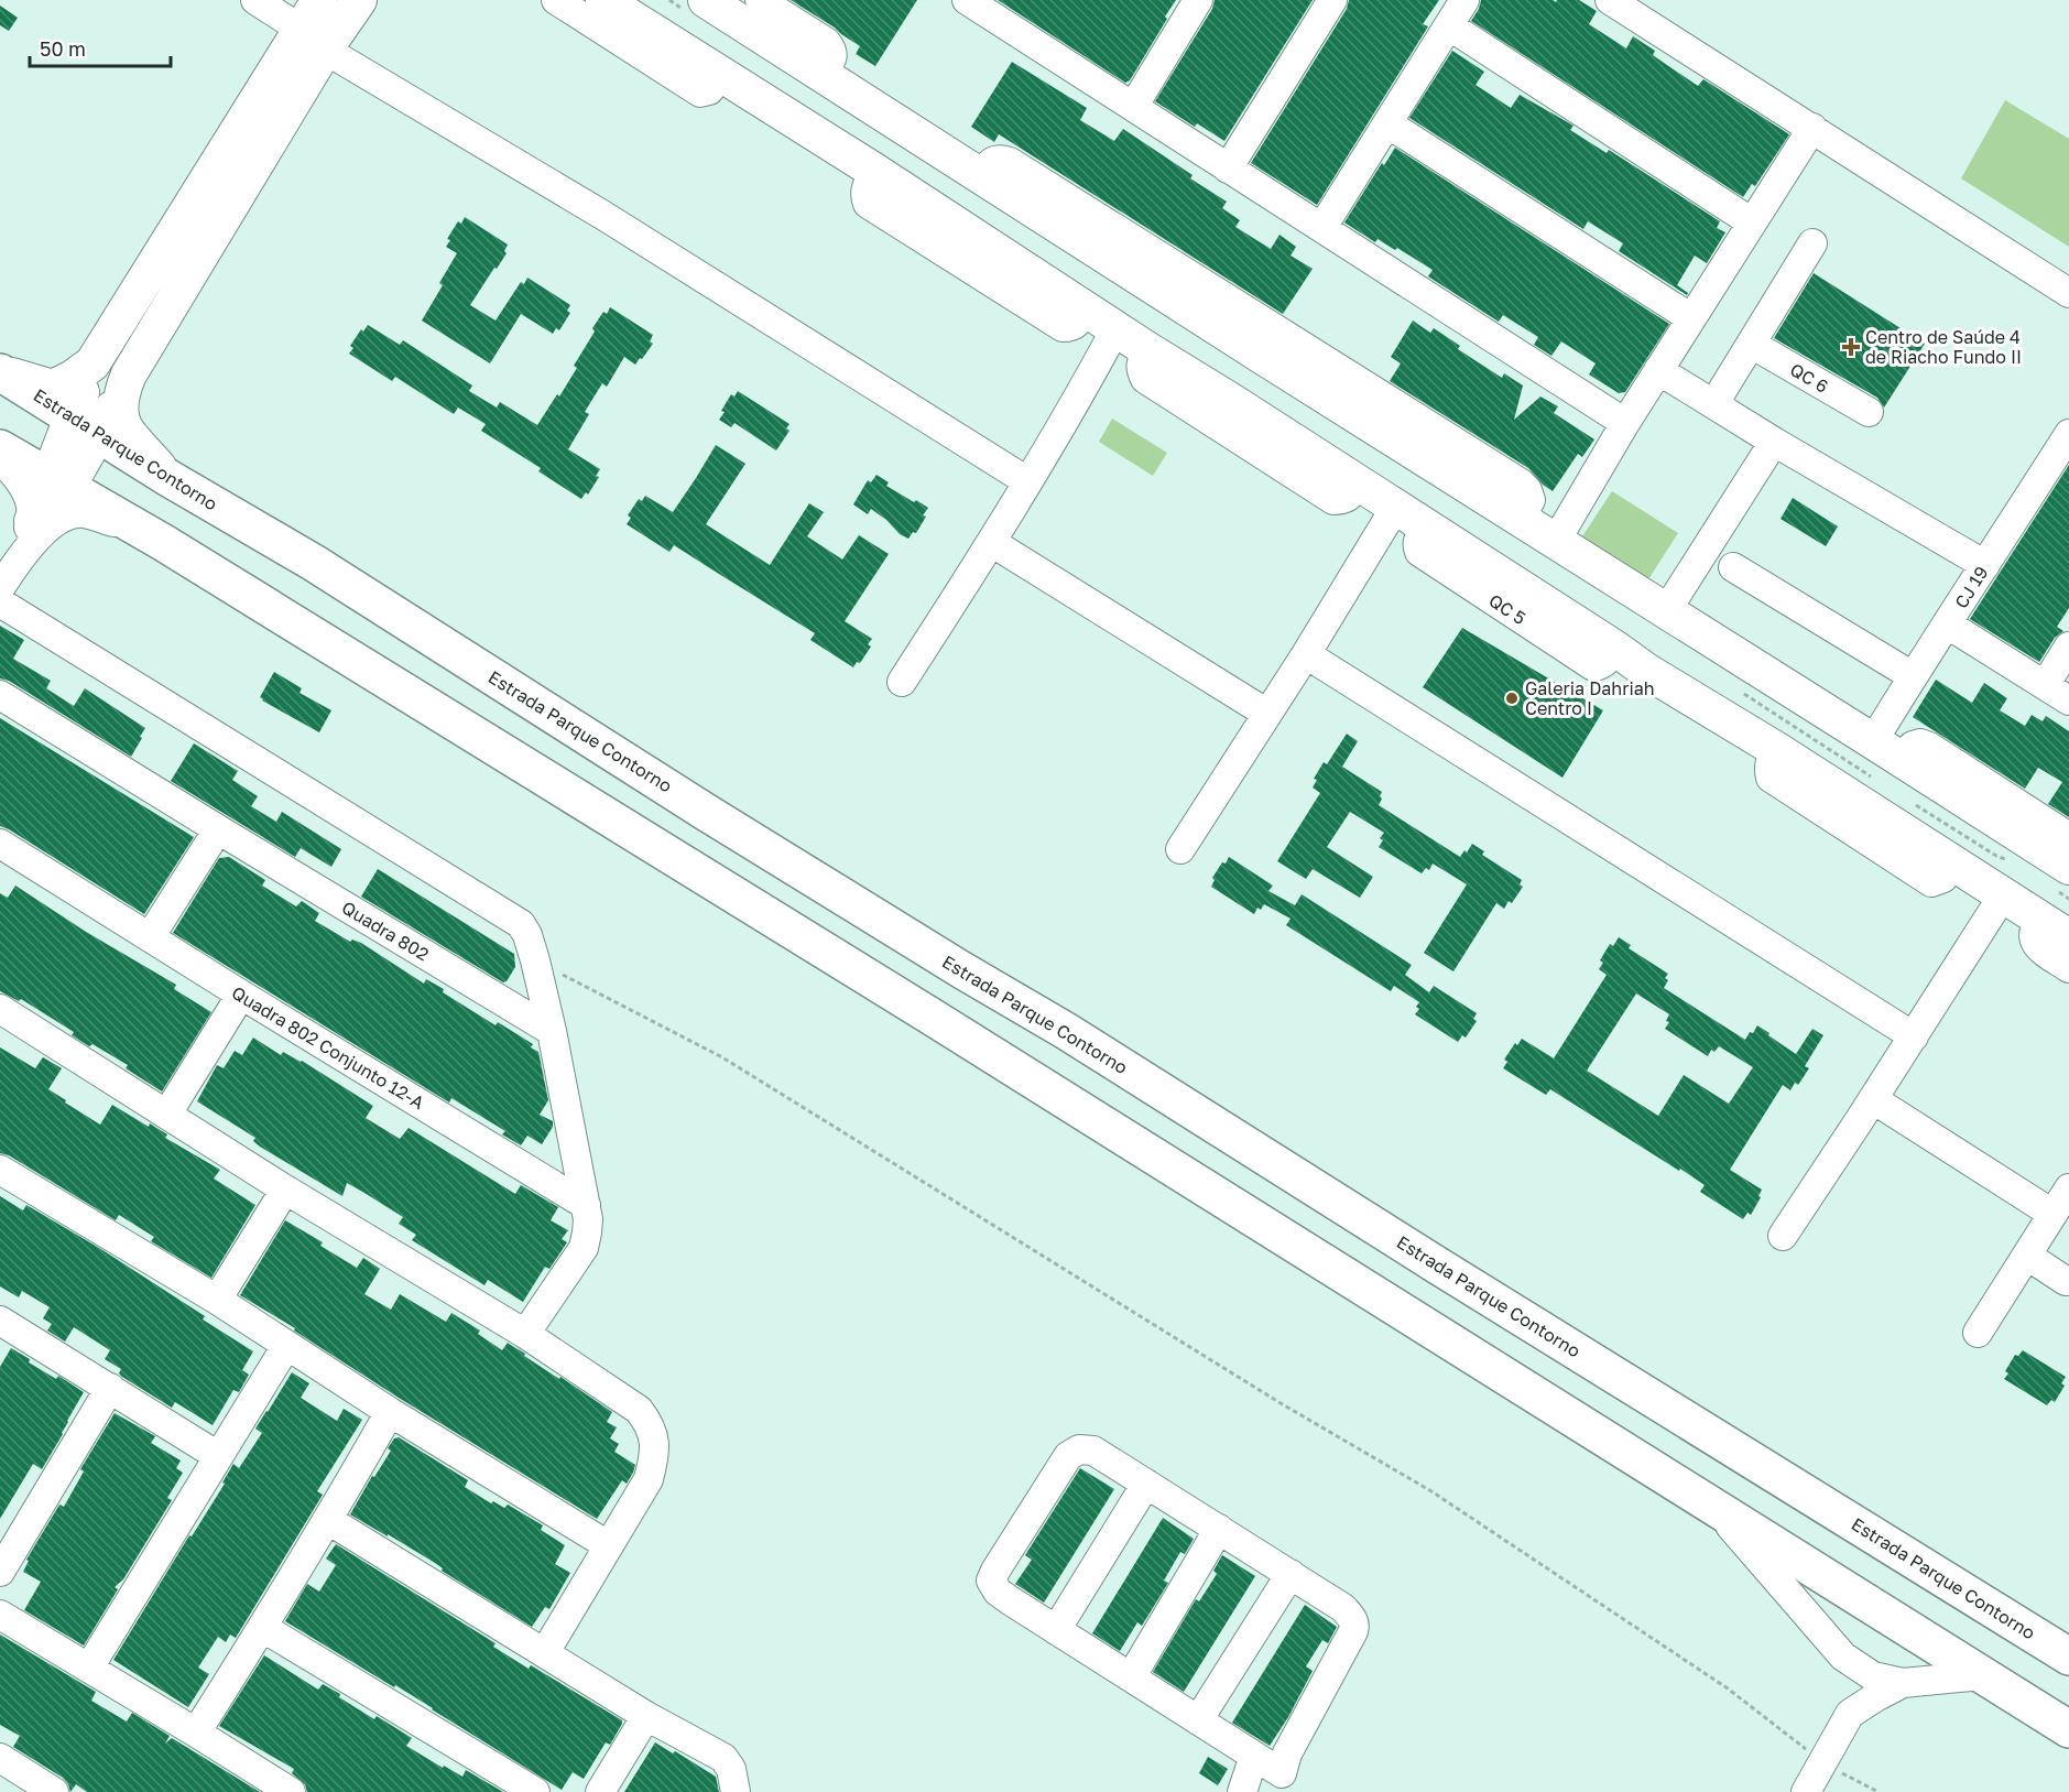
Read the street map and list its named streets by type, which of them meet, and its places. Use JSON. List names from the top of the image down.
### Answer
{
  "streets": {
    "highway": ["Estrada Parque Contorno"],
    "street": [
      "QC 6",
      "CJ 19",
      "Quadra 802",
      "Quadra 802 Conjunto 12-A"
    ]
  },
  "places": {
    "health": ["Centro de Saúde 4 de Riacho Fundo II"],
    "other": ["Galeria Dahriah Centro I"]
  },
  "scale_bar": "50 m"
}
